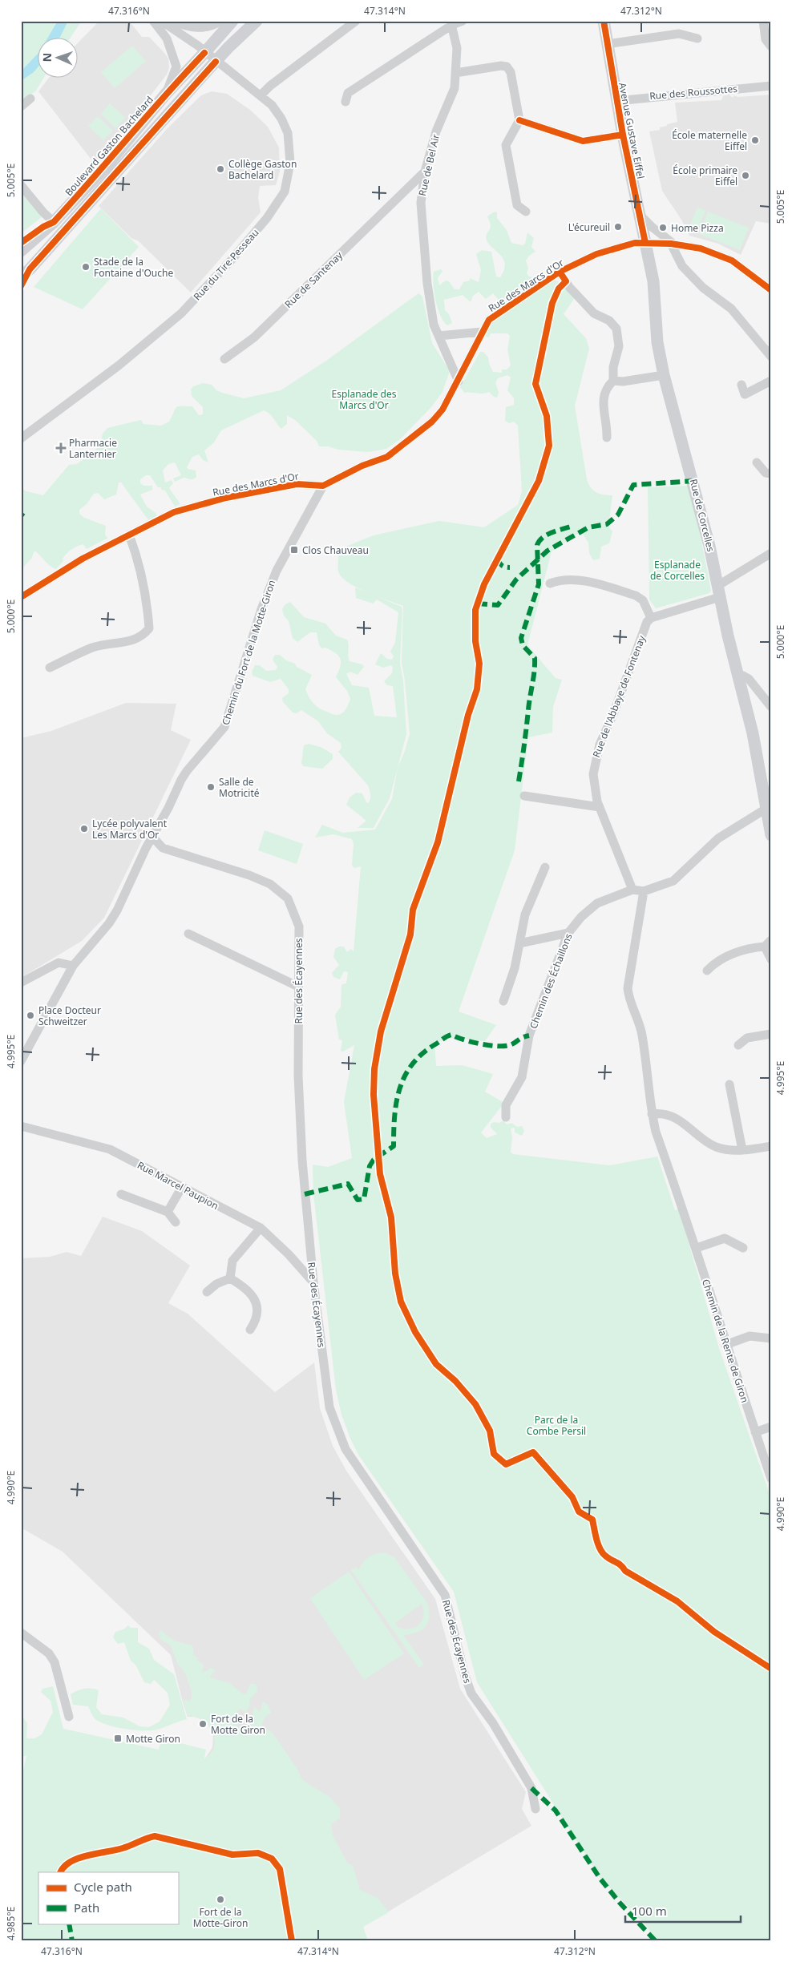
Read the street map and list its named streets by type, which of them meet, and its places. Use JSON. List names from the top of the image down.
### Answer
{
  "streets": {
    "main road": ["Avenue Gustave Eiffel", "Boulevard Gaston Bachelard", "Rue de Corcelles"],
    "street": [
      "Rue des Roussottes",
      "Rue de Bel Air",
      "Rue du Tire-Pesseau",
      "Rue de Santenay",
      "Rue des Marcs d'Or",
      "Chemin du Fort de la Motte-Giron",
      "Rue de l'Abbaye de Fontenay",
      "Rue des Écayennes",
      "Chemin des Échaillons",
      "Rue Marcel Paupion",
      "Chemin de la Rente de Giron"
    ]
  },
  "crossings": [
    ["Rue des Roussottes", "Avenue Gustave Eiffel"],
    ["Avenue Gustave Eiffel", "Rue des Marcs d'Or"],
    ["Avenue Gustave Eiffel", "Rue de Corcelles"],
    ["Boulevard Gaston Bachelard", "Rue du Tire-Pesseau"],
    ["Rue de Bel Air", "Rue de Santenay"],
    ["Rue de Bel Air", "Rue des Marcs d'Or"],
    ["Rue des Marcs d'Or", "Rue de Corcelles"],
    ["Rue des Marcs d'Or", "Chemin du Fort de la Motte-Giron"],
    ["Rue de Corcelles", "Chemin des Échaillons"],
    ["Chemin du Fort de la Motte-Giron", "Rue des Écayennes"],
    ["Rue de l'Abbaye de Fontenay", "Chemin des Échaillons"],
    ["Rue des Écayennes", "Rue Marcel Paupion"],
    ["Chemin des Échaillons", "Chemin de la Rente de Giron"]
  ],
  "parks": ["Esplanade des Marcs d'Or", "Esplanade de Corcelles", "Parc de la Combe Persil"],
  "places": {
    "other": [
      "École maternelle Eiffel",
      "Collège Gaston Bachelard",
      "École primaire Eiffel",
      "L'écureuil",
      "Home Pizza",
      "Stade de la Fontaine d'Ouche",
      "Salle de Motricité",
      "Lycée polyvalent Les Marcs d'Or",
      "Place Docteur Schweitzer",
      "Fort de la Motte Giron",
      "Fort de la Motte-Giron"
    ],
    "health": ["Pharmacie Lanternier"],
    "transit": ["Clos Chauveau", "Motte Giron"]
  },
  "legend": ["Cycle path", "Path"],
  "scale_bar": "100 m",
  "north": "left",
  "coordinates": [
    "47.316°N",
    "47.314°N",
    "47.312°N",
    "5.005°E",
    "5.000°E",
    "4.995°E",
    "4.990°E",
    "4.985°E"
  ]
}
